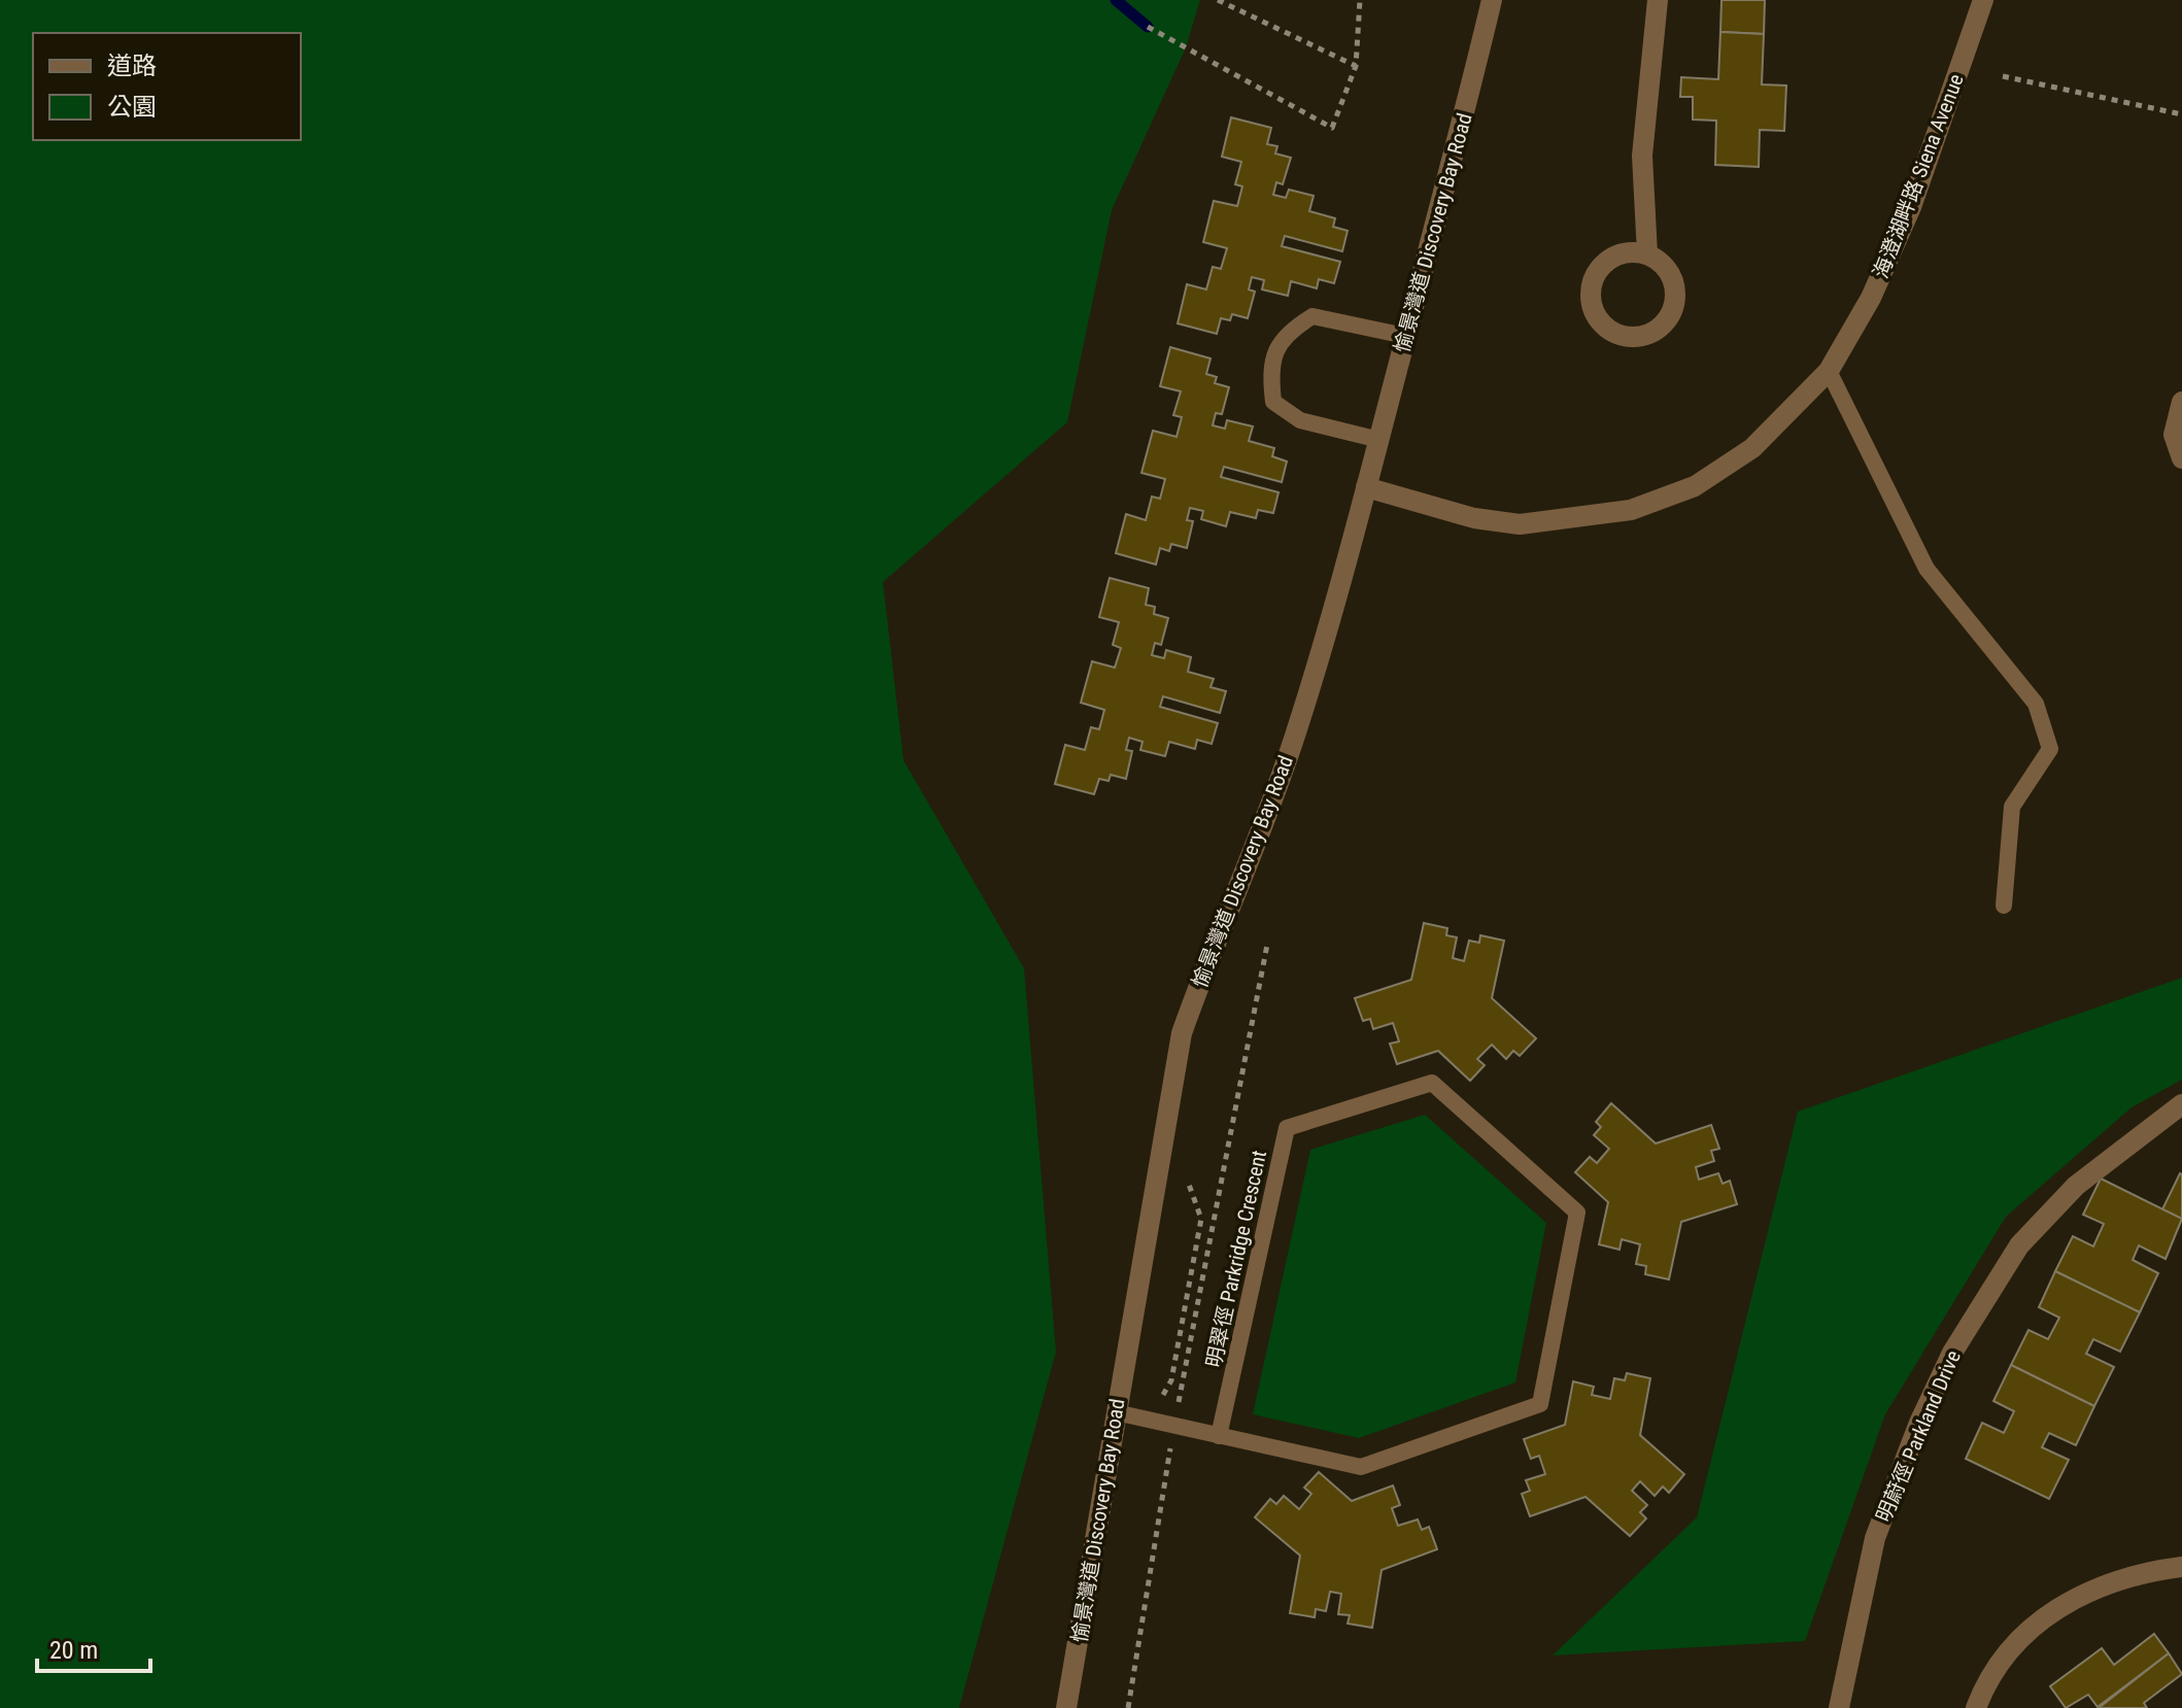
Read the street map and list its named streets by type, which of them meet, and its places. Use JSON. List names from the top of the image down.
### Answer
{
  "streets": {
    "street": ["海澄湖畔路 Siena Avenue", "愉景灣道 Discovery Bay Road", "明蔚徑 Parkland Drive"],
    "lane": ["明翠徑 Parkridge Crescent"]
  },
  "crossings": [
    ["海澄湖畔路 Siena Avenue", "愉景灣道 Discovery Bay Road"],
    ["愉景灣道 Discovery Bay Road", "明翠徑 Parkridge Crescent"]
  ],
  "legend": ["道路", "公園"],
  "scale_bar": "20 m"
}
